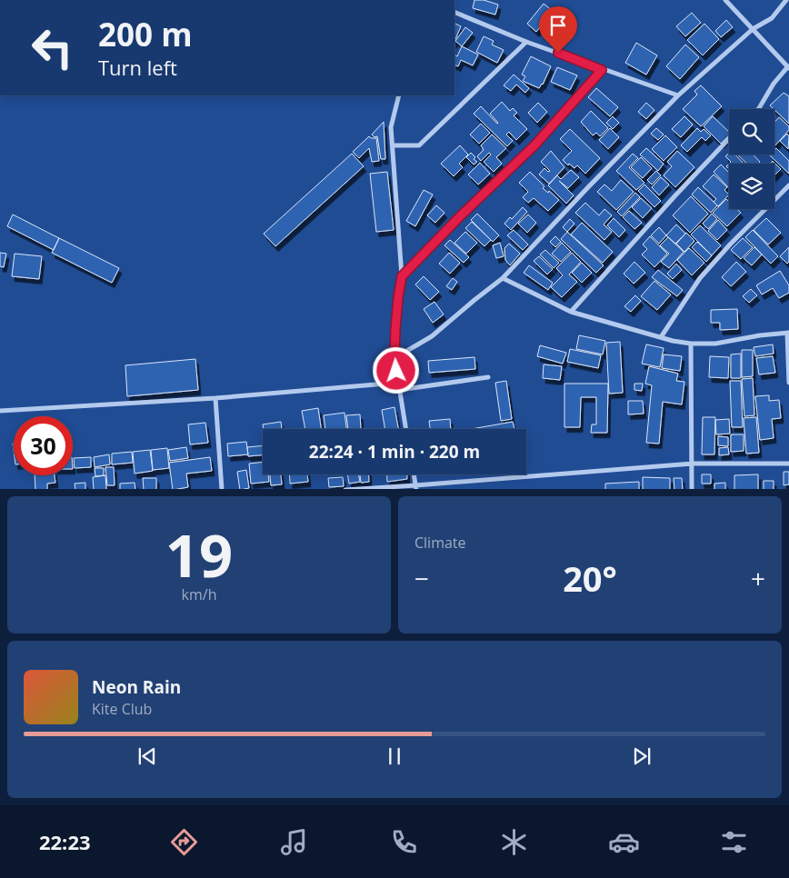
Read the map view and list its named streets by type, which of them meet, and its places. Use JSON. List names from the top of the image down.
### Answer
{
  "page": {
    "turn": ["200 m", "Turn left"],
    "limit": "30",
    "trip": "22:24 · 1 min · 220 m",
    "tile": [
      ["19", "km/h"],
      "Climate"
    ],
    "heat": ["−", "20°", "+"],
    "song": ["Neon Rain", "Kite Club"],
    "tabs": "22:23"
  }
}
